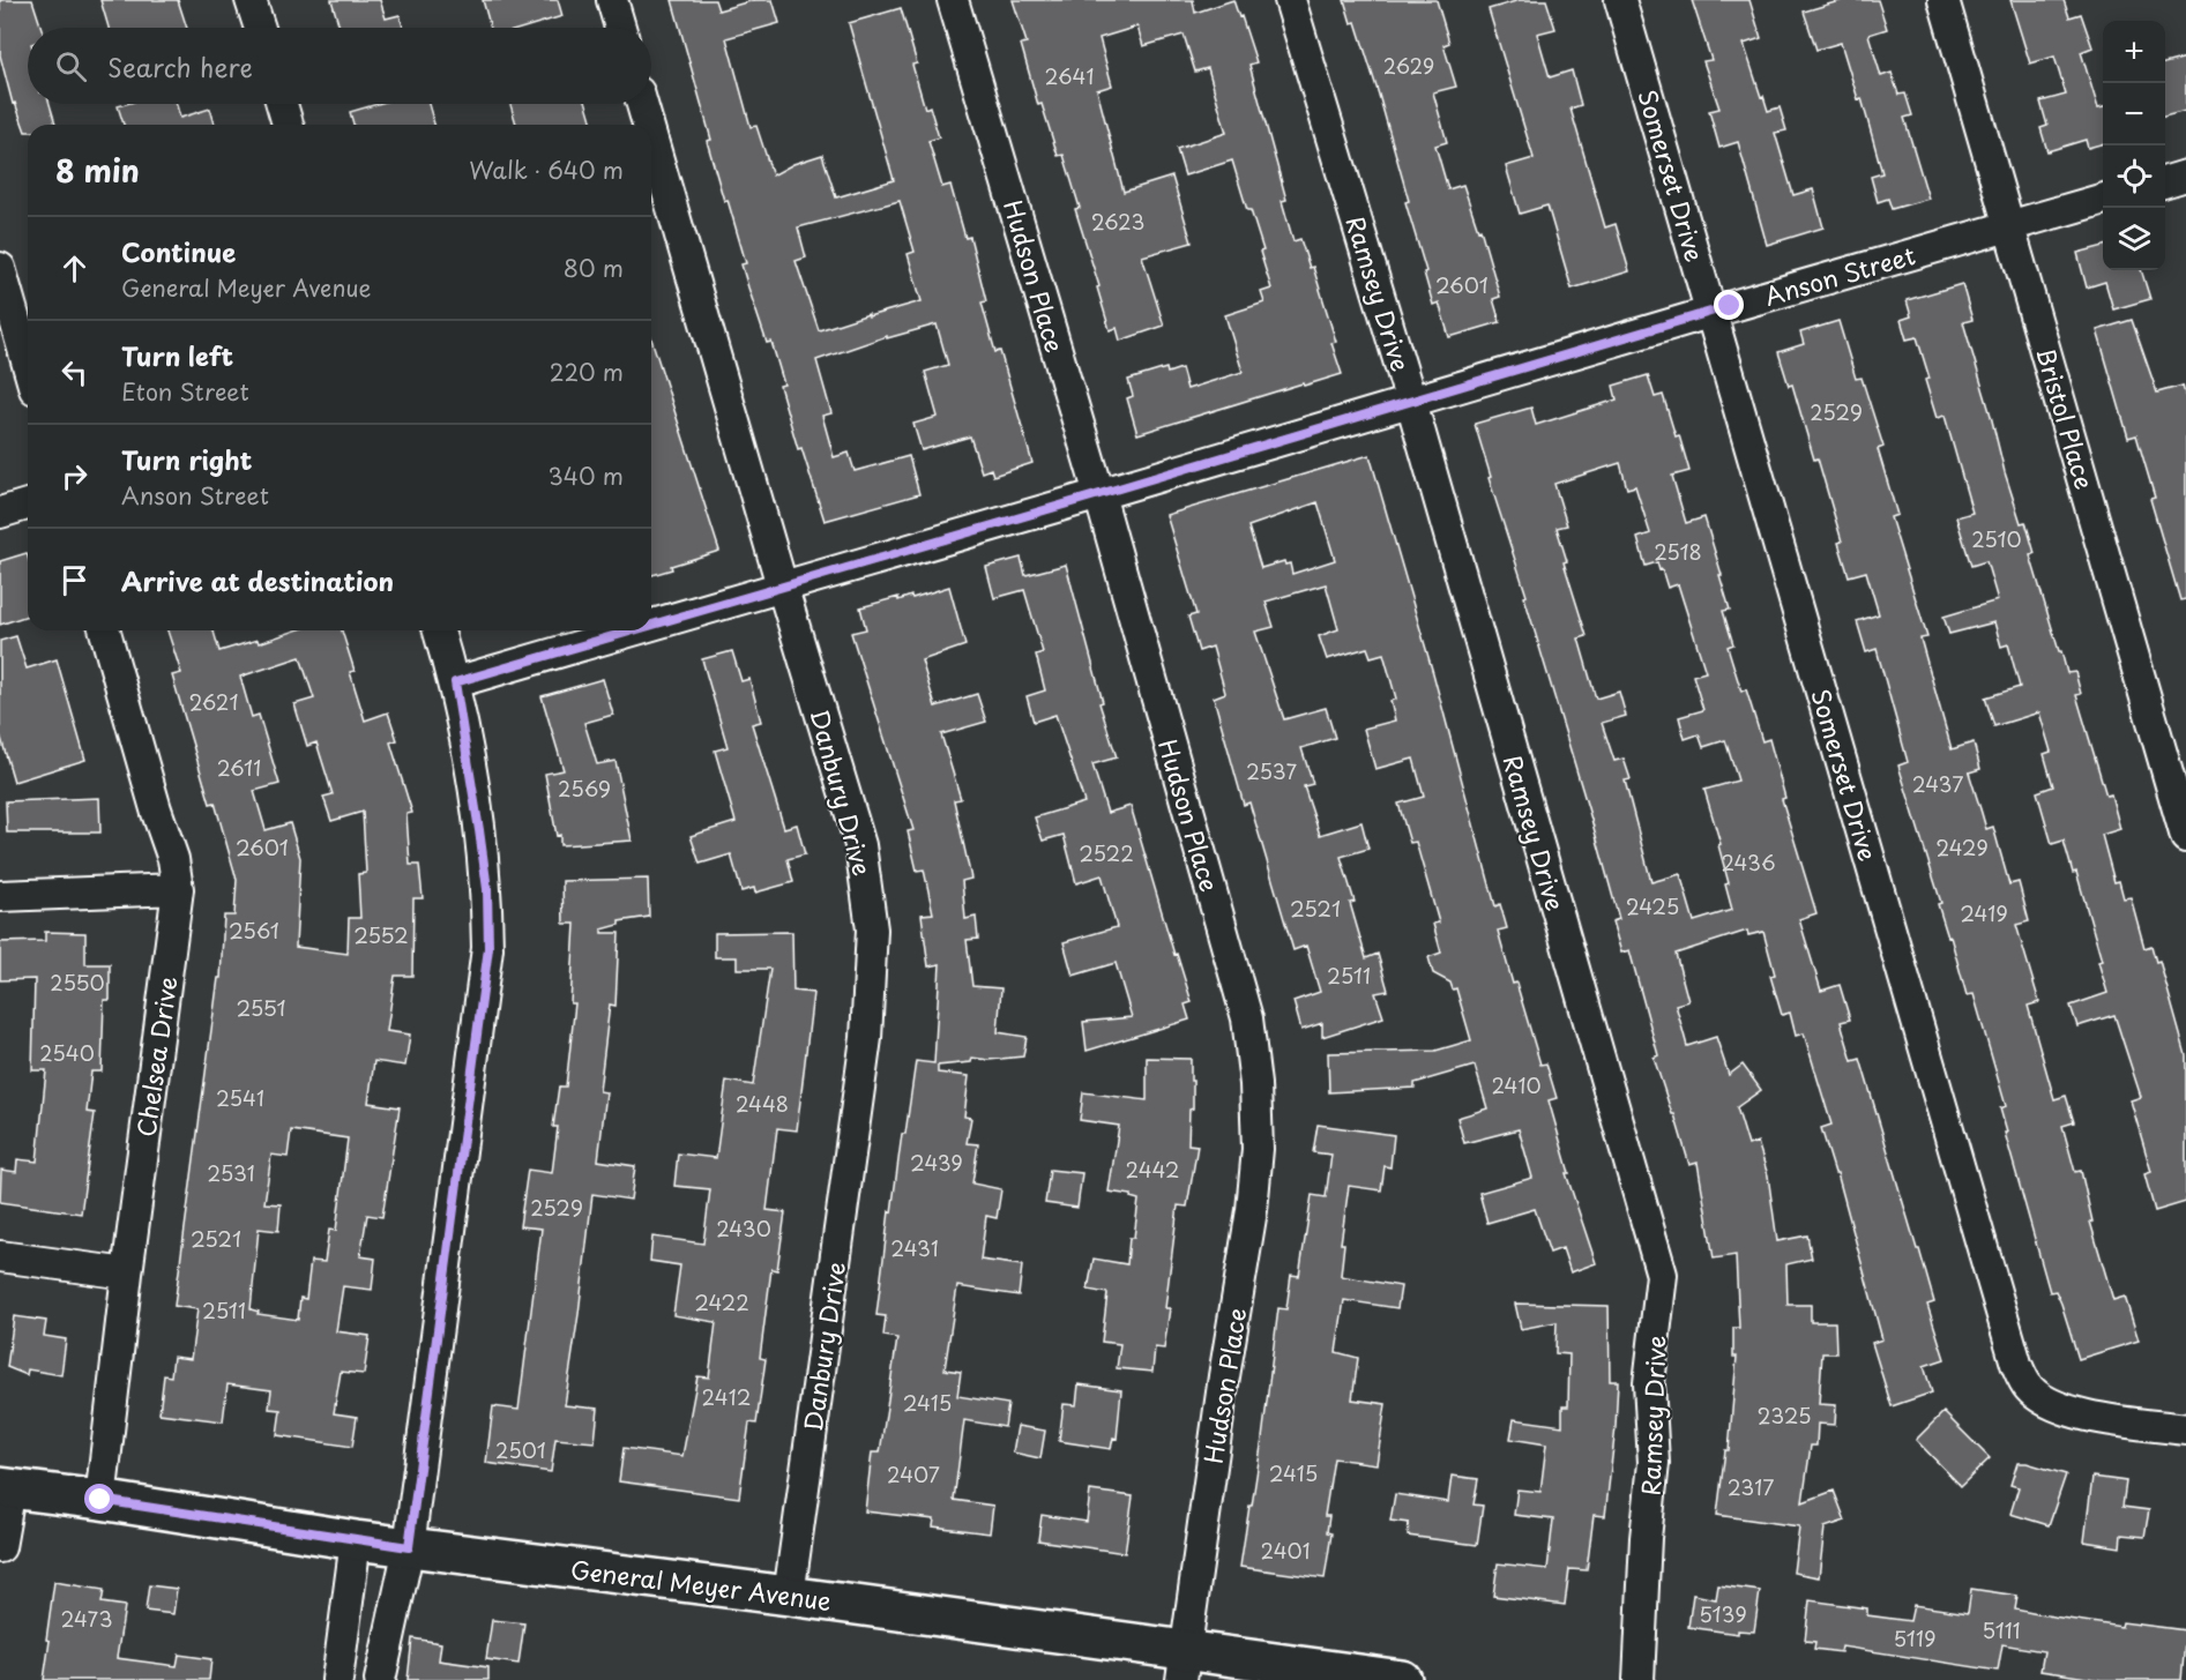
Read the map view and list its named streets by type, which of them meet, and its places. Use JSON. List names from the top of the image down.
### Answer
{
  "streets": {
    "main road": ["General Meyer Avenue"],
    "street": [
      "Somerset Drive",
      "Anson Street",
      "Hudson Place",
      "Ramsey Drive",
      "Bristol Place",
      "Danbury Drive",
      "Chelsea Drive"
    ]
  },
  "crossings": [
    ["Somerset Drive", "Anson Street"],
    ["Anson Street", "Hudson Place"],
    ["Anson Street", "Ramsey Drive"],
    ["Anson Street", "Bristol Place"],
    ["Anson Street", "Danbury Drive"],
    ["Hudson Place", "General Meyer Avenue"],
    ["Danbury Drive", "General Meyer Avenue"],
    ["Chelsea Drive", "General Meyer Avenue"]
  ],
  "house_numbers": [
    "2629",
    "2641",
    "2623",
    "2601",
    "2529",
    "2510",
    "2518",
    "2621",
    "2611",
    "2537",
    "2437",
    "2569",
    "2601",
    "2429",
    "2522",
    "2436",
    "2425",
    "2521",
    "2419",
    "2561",
    "2552",
    "2511",
    "2550",
    "2551",
    "2540",
    "2410",
    "2541",
    "2448",
    "2439",
    "2442",
    "2531",
    "2529",
    "2430",
    "2521",
    "2431",
    "2422",
    "2511",
    "2412",
    "2415",
    "2325",
    "2501",
    "2415",
    "2407",
    "2317",
    "2401",
    "5139",
    "2473",
    "5111",
    "5119"
  ],
  "page": {
    "map_buttons": ["+", "−"],
    "search": "Search here",
    "heading": ["8 min", "Walk · 640 m"],
    "list": [
      ["Continue", "General Meyer Avenue", "80 m"],
      ["Turn left", "Eton Street", "220 m"],
      ["Turn right", "Anson Street", "340 m"],
      "Arrive at destination"
    ]
  }
}
